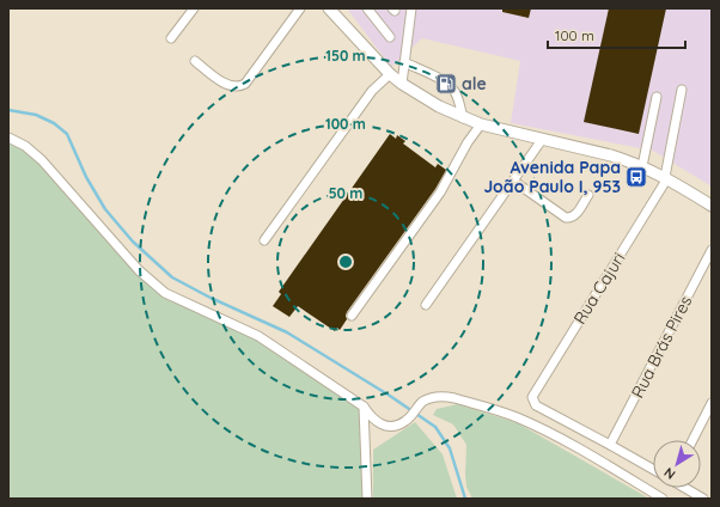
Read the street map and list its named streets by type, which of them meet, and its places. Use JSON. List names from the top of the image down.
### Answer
{
  "streets": {
    "street": ["Rua Cajuri", "Rua Brás Pires"]
  },
  "crossings": [
    ["Rua Cajuri", "Rua Brás Pires"]
  ],
  "places": {
    "fuel station": ["ale"],
    "bus stop": ["Avenida Papa João Paulo I, 953"]
  },
  "scale_bar": "100 m",
  "north": "bottom left",
  "rings": ["150 m", "100 m", "50 m"]
}
